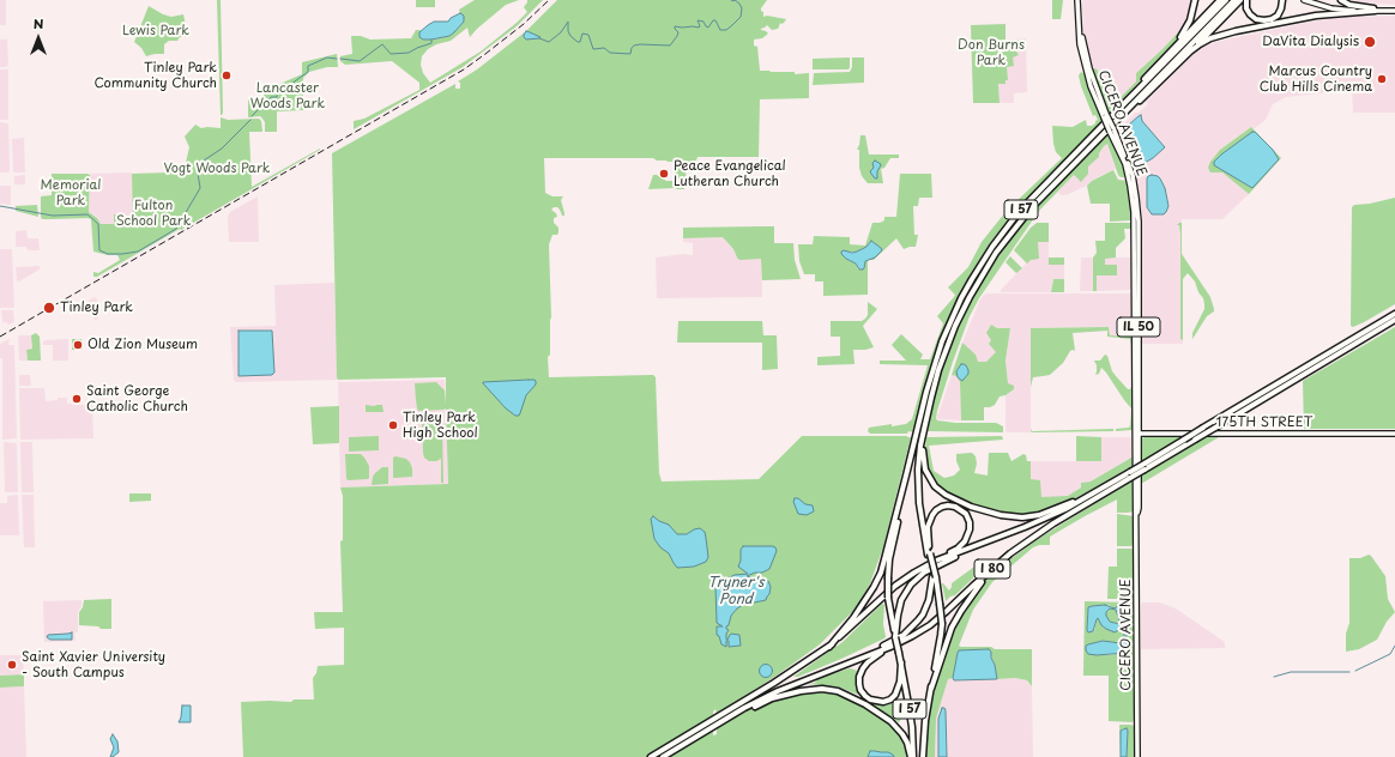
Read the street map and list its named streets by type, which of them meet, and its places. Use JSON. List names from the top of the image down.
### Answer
{
  "streets": {
    "highway": ["I 57", "I 80"],
    "main road": ["CICERO AVENUE", "IL 50", "175TH STREET"]
  },
  "crossings": [
    ["CICERO AVENUE", "I 57"],
    ["CICERO AVENUE", "175TH STREET"]
  ],
  "water": ["Tryner's Pond"],
  "parks": [
    "Lewis Park",
    "Don Burns Park",
    "Lancaster Woods Park",
    "Vogt Woods Park",
    "Memorial Park",
    "Fulton School Park"
  ],
  "places": [
    "DaVita Dialysis",
    "Tinley Park Community Church",
    "Marcus Country Club Hills Cinema",
    "Peace Evangelical Lutheran Church",
    "Tinley Park",
    "Old Zion Museum",
    "Saint George Catholic Church",
    "Tinley Park High School",
    "Saint Xavier University - South Campus"
  ],
  "north": "top"
}
